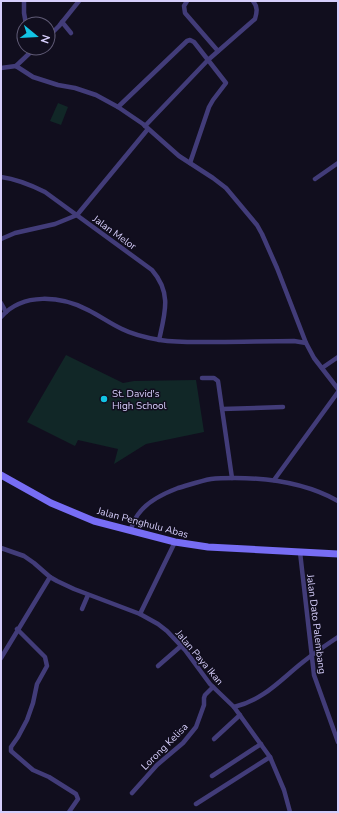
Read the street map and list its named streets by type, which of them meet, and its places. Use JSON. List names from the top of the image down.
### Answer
{
  "streets": {
    "main road": ["Jalan Penghulu Abas"],
    "street": [
      "Jalan Melor",
      "Jalan Dato Palembang",
      "Jalan Paya Ikan",
      "Lorong Kelisa"
    ]
  },
  "crossings": [
    ["Jalan Penghulu Abas", "Jalan Dato Palembang"],
    ["Jalan Paya Ikan", "Lorong Kelisa"]
  ],
  "places": ["St. David's High School"],
  "north": "right"
}
